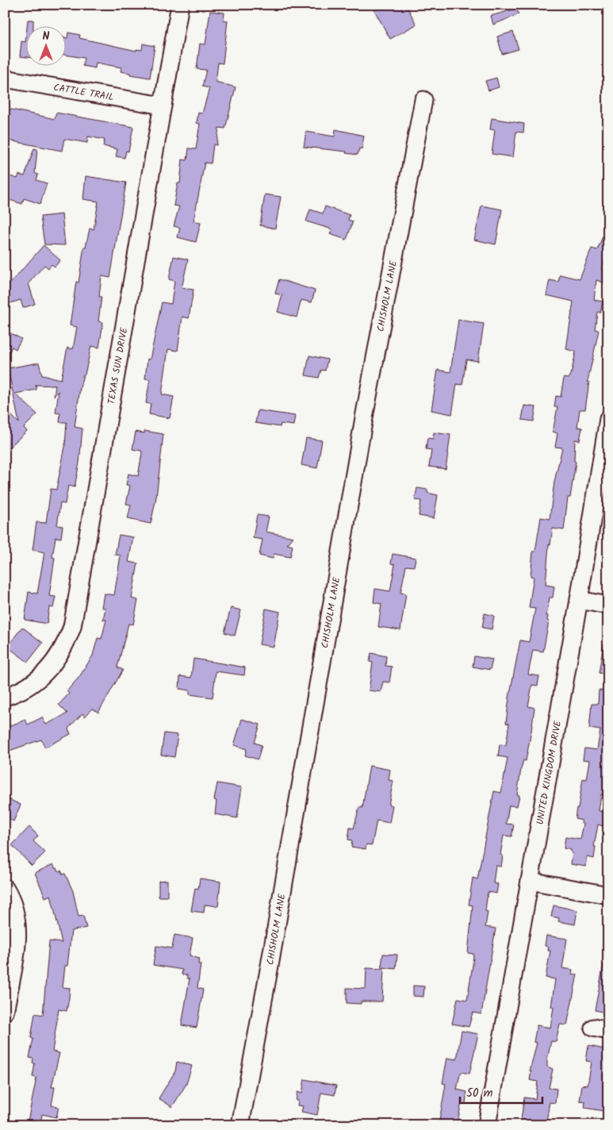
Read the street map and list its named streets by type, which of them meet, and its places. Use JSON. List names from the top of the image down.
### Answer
{
  "streets": {
    "street": [
      "CATTLE TRAIL",
      "CHISHOLM LANE",
      "TEXAS SUN DRIVE",
      "UNITED KINGDOM DRIVE"
    ]
  },
  "crossings": [
    ["CATTLE TRAIL", "TEXAS SUN DRIVE"]
  ],
  "scale_bar": "50 m",
  "north": "top"
}
